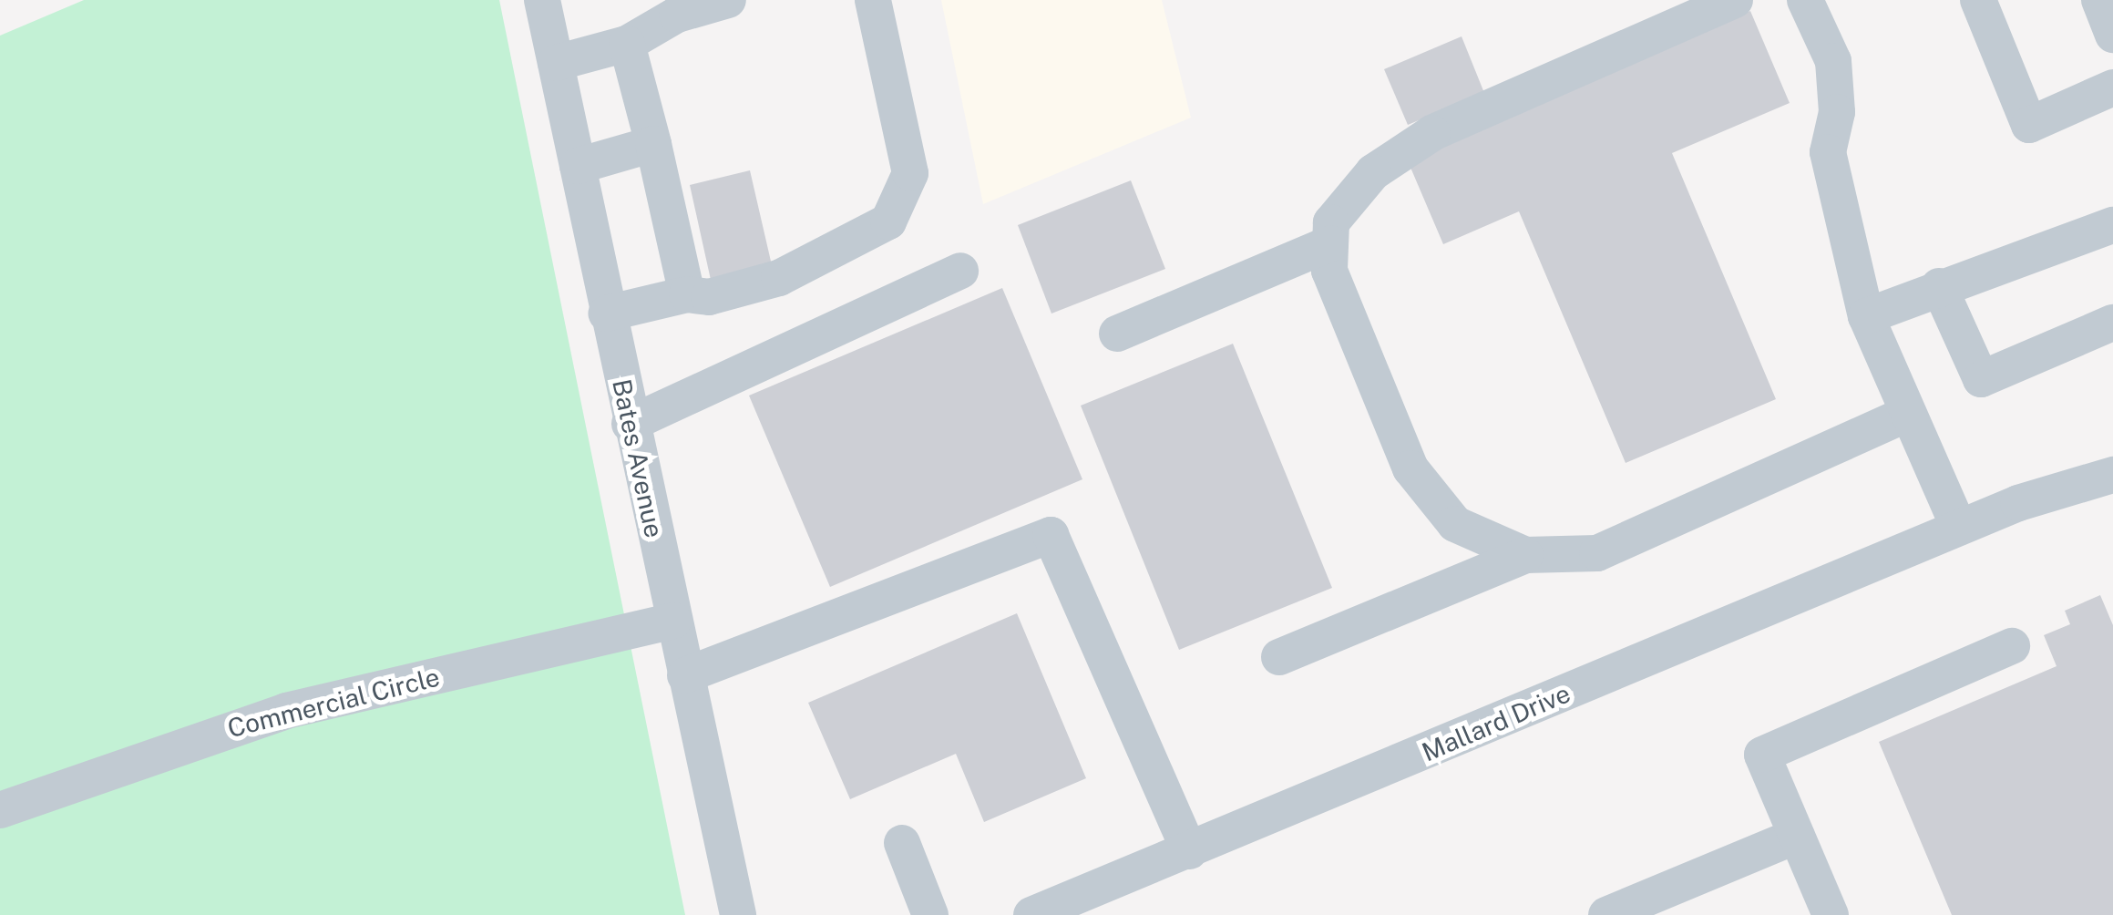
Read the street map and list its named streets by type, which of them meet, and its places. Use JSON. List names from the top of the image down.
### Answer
{
  "streets": {
    "street": ["Bates Avenue", "Commercial Circle", "Mallard Drive"]
  },
  "crossings": [
    ["Bates Avenue", "Commercial Circle"]
  ]
}
